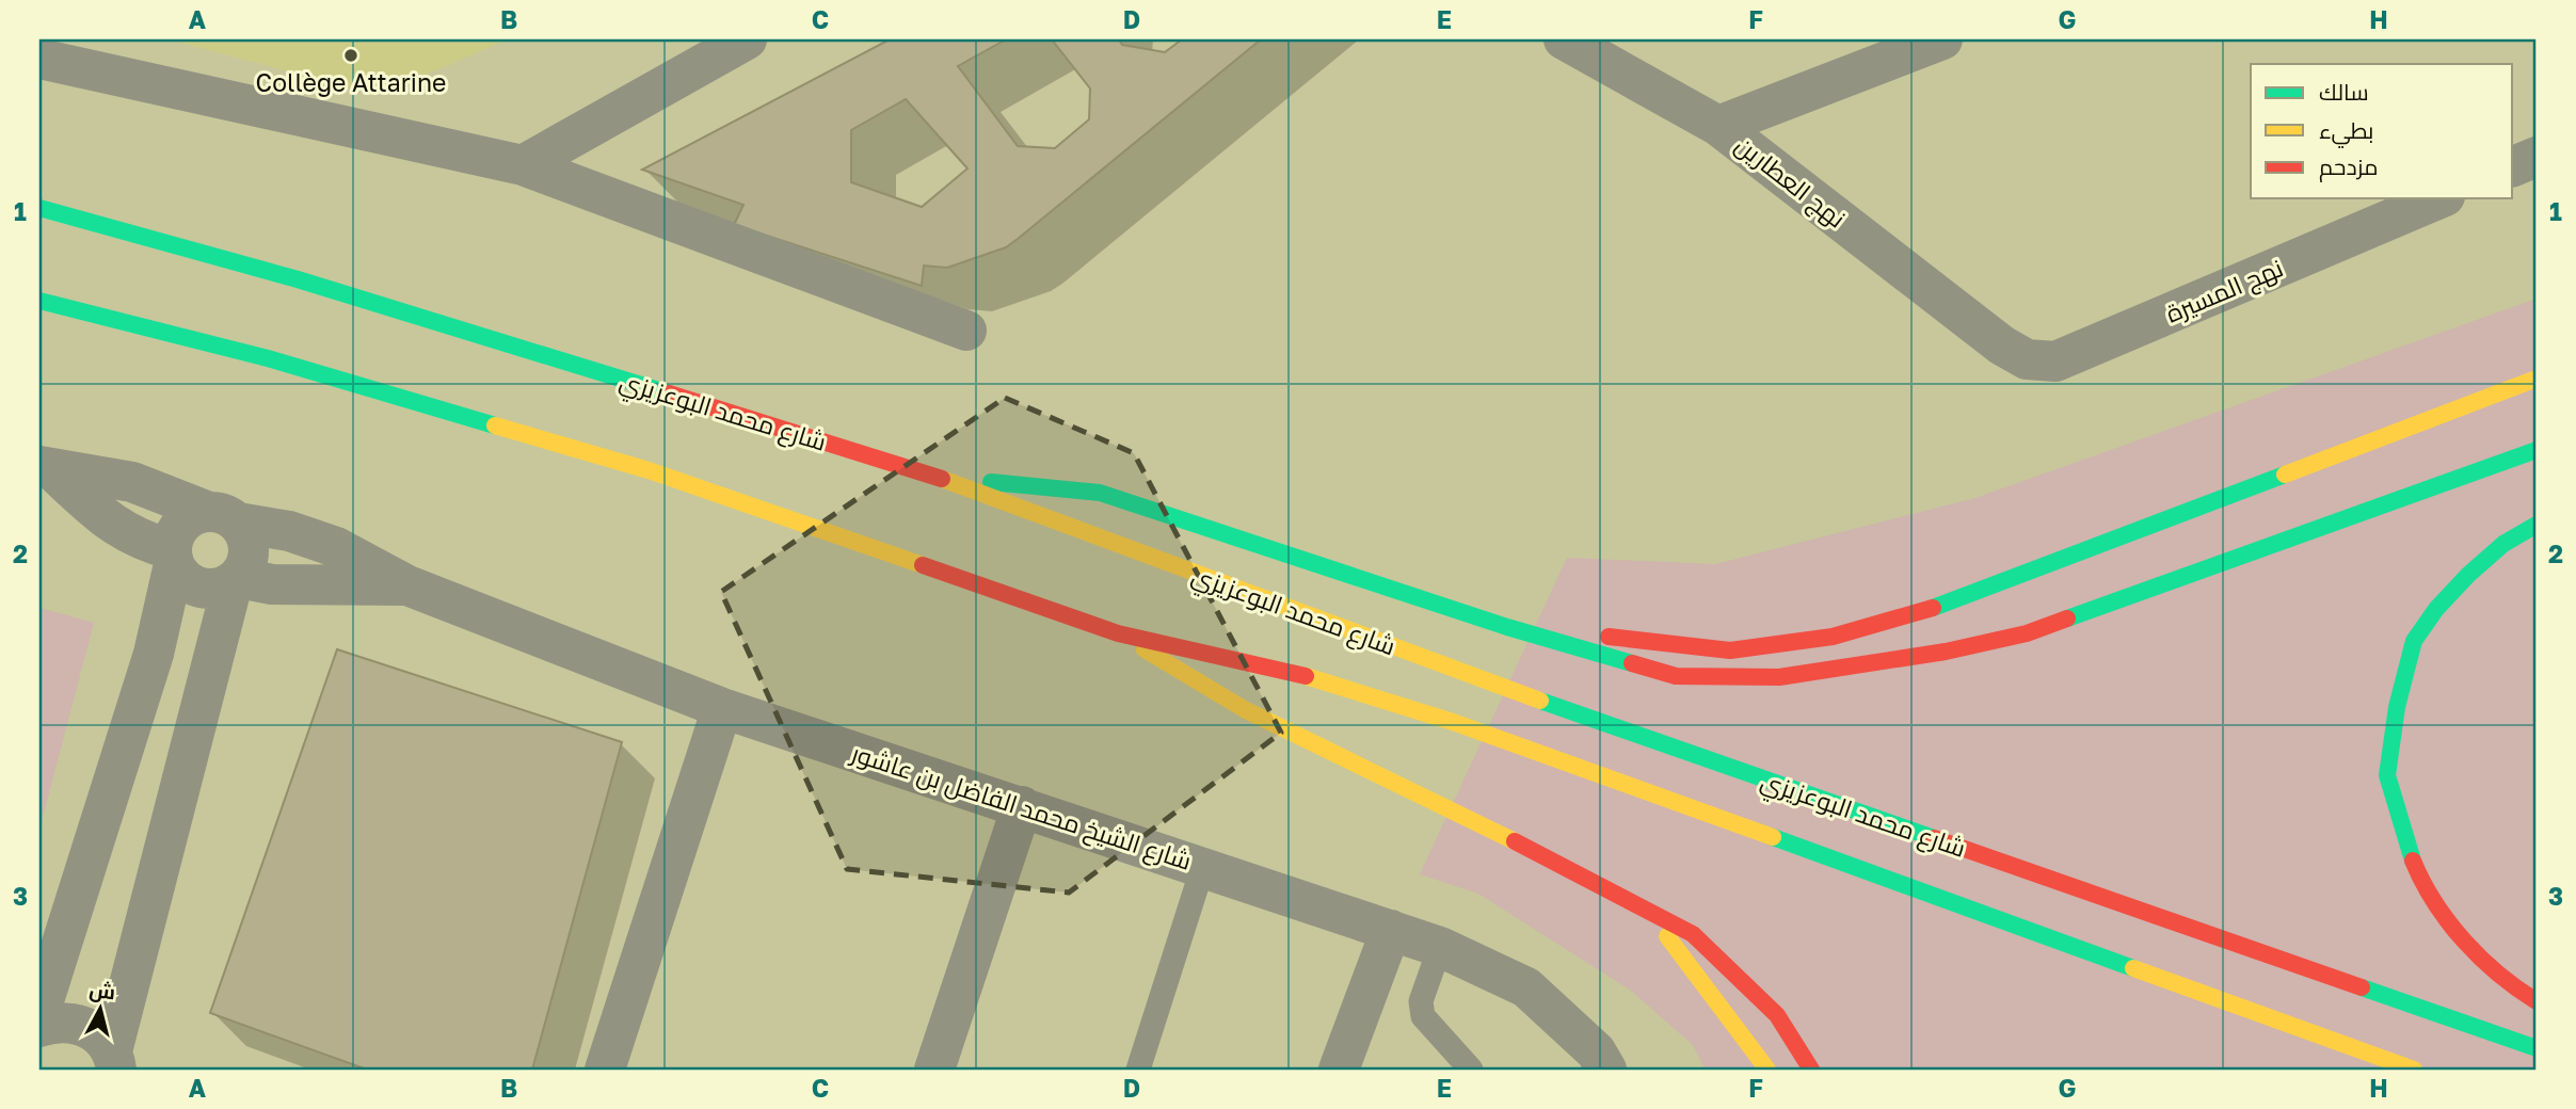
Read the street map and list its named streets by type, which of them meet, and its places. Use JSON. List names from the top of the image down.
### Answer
{
  "streets": {
    "highway": ["شارع محمد البوعزيزي"],
    "street": ["نهج العطارين", "نهج المسيرة", "شارع الشيخ محمد الفاضل بن عاشور"]
  },
  "crossings": [
    ["نهج العطارين", "نهج المسيرة"]
  ],
  "places": ["Collège Attarine"],
  "legend": ["سالك", "بطيء", "مزدحم"],
  "north": "top",
  "grid": {
    "columns": [
      "A",
      "B",
      "C",
      "D",
      "E",
      "F",
      "G",
      "H"
    ],
    "rows": ["1", "2", "3"]
  }
}
